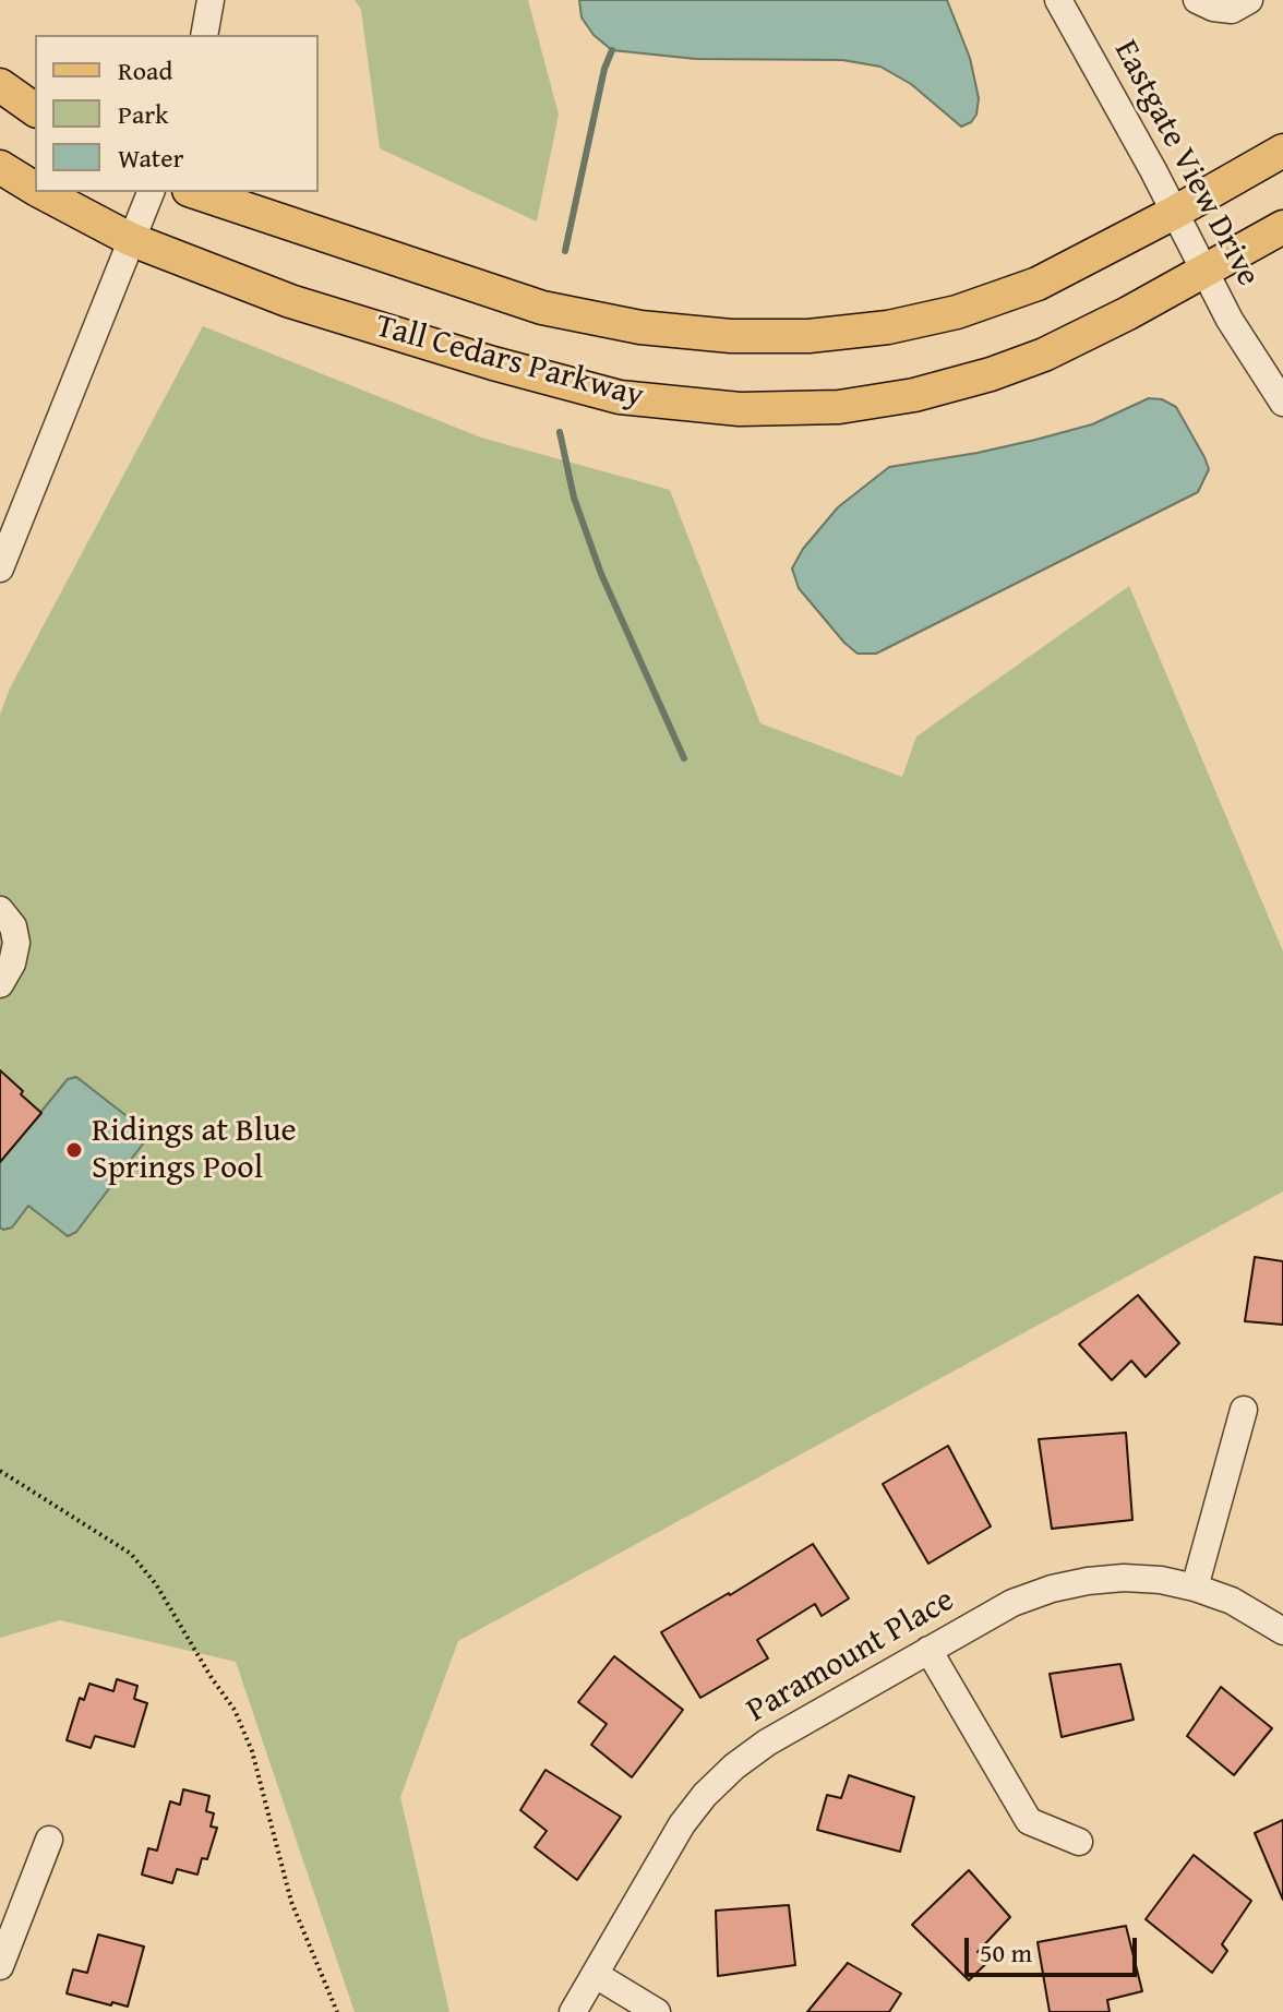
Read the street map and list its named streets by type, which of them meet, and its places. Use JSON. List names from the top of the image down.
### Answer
{
  "streets": {
    "main road": ["Tall Cedars Parkway"],
    "street": ["Eastgate View Drive", "Paramount Place"]
  },
  "crossings": [
    ["Eastgate View Drive", "Tall Cedars Parkway"]
  ],
  "places": ["Ridings at Blue Springs Pool"],
  "legend": ["Road", "Park", "Water"],
  "scale_bar": "50 m"
}
